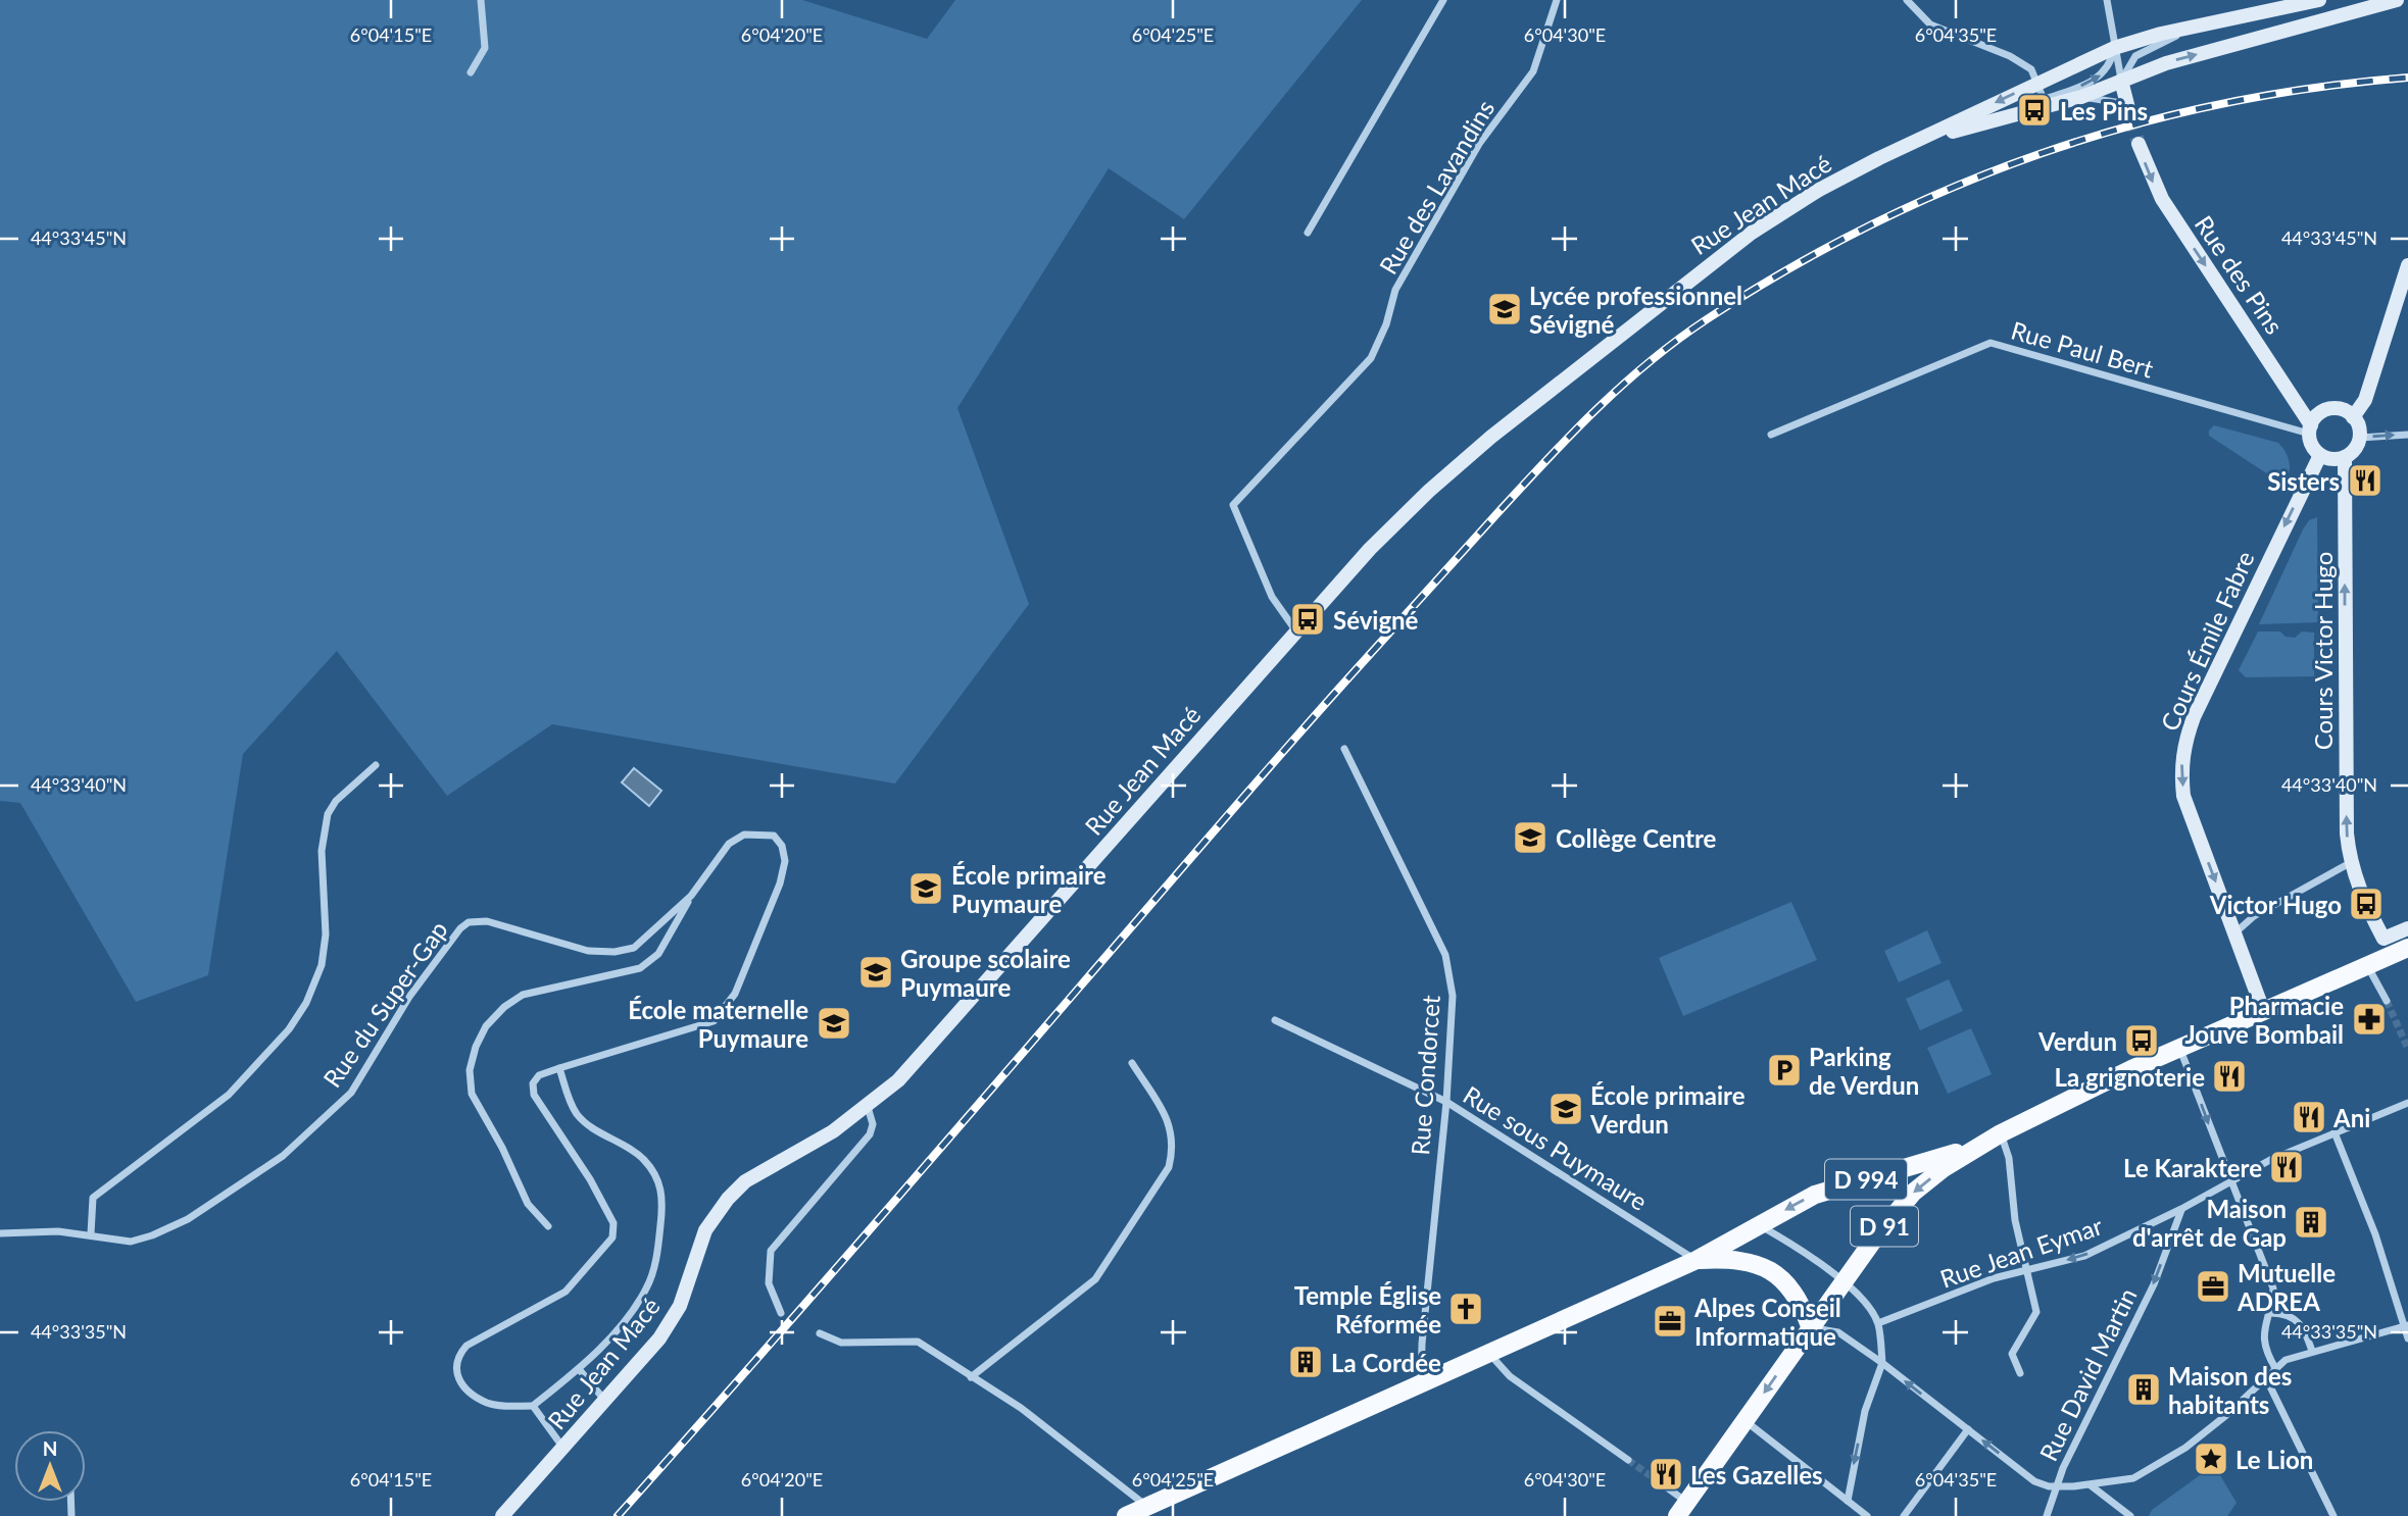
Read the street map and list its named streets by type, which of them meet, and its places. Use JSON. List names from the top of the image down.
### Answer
{
  "streets": {
    "main road": [
      "Rue Jean Macé",
      "Rue des Pins",
      "Cours Émile Fabre",
      "Cours Victor Hugo",
      "D 994",
      "D 91"
    ],
    "street": [
      "Rue des Lavandins",
      "Rue Paul Bert",
      "Rue du Super-Gap",
      "Rue Condorcet",
      "Rue sous Puymaure",
      "Rue Jean Eymar",
      "Rue David Martin"
    ]
  },
  "crossings": [
    ["Rue des Lavandins", "Rue Jean Macé"],
    ["Rue des Pins", "Rue Paul Bert"],
    ["Rue des Pins", "Cours Émile Fabre"],
    ["Rue des Pins", "Cours Victor Hugo"],
    ["Rue Paul Bert", "Cours Émile Fabre"],
    ["Rue Paul Bert", "Cours Victor Hugo"],
    ["Cours Émile Fabre", "Cours Victor Hugo"],
    ["Cours Émile Fabre", "D 994"],
    ["Rue Condorcet", "Rue sous Puymaure"],
    ["Rue Condorcet", "D 994"],
    ["Rue sous Puymaure", "D 994"],
    ["D 994", "D 91"],
    ["Rue Jean Eymar", "Rue David Martin"]
  ],
  "one_way": [
    "Rue des Pins",
    "Cours Émile Fabre",
    "Cours Victor Hugo",
    "Rue David Martin"
  ],
  "places": {
    "bus stop": [
      "Les Pins",
      "Sévigné",
      "Victor Hugo",
      "Verdun"
    ],
    "school or university": [
      "Lycée professionnel Sévigné",
      "Collège Centre",
      "École primaire Puymaure",
      "Groupe scolaire Puymaure",
      "École maternelle Puymaure",
      "École primaire Verdun"
    ],
    "restaurant": [
      "Sisters",
      "La grignoterie",
      "Ani",
      "Le Karaktere",
      "Les Gazelles"
    ],
    "pharmacy": ["Pharmacie Jouve Bombail"],
    "parking": ["Parking de Verdun"],
    "building": ["Maison d'arrêt de Gap", "La Cordée", "Maison des habitants"],
    "office": ["Mutuelle ADREA", "Alpes Conseil Informatique"],
    "church": ["Temple Église Réformée"],
    "place": ["Le Lion"]
  },
  "north": "top",
  "coordinates": [
    "6°04'15\"E",
    "6°04'20\"E",
    "6°04'25\"E",
    "6°04'30\"E",
    "6°04'35\"E",
    "44°33'45\"N",
    "44°33'40\"N",
    "44°33'35\"N"
  ]
}
